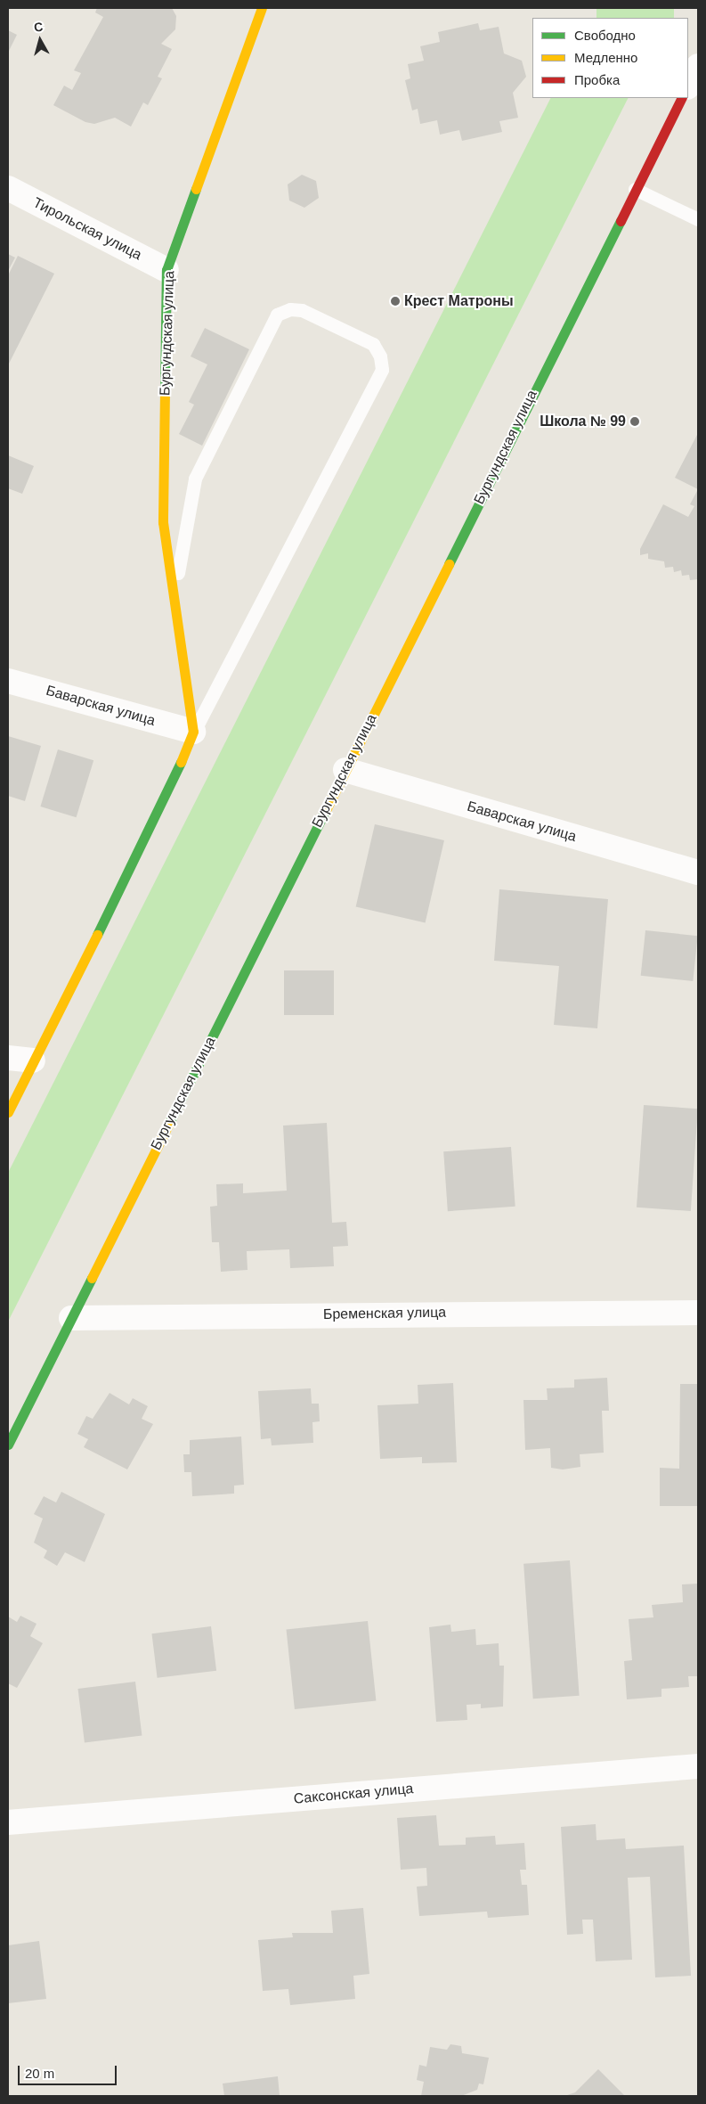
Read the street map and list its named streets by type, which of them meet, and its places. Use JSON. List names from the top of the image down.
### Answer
{
  "streets": {
    "street": [
      "Тирольская улица",
      "Бургундская улица",
      "Баварская улица",
      "Бременская улица",
      "Саксонская улица"
    ]
  },
  "crossings": [
    ["Тирольская улица", "Бургундская улица"],
    ["Бургундская улица", "Баварская улица"],
    ["Бургундская улица", "Бременская улица"]
  ],
  "places": ["Крест Матроны", "Школа № 99"],
  "legend": ["Свободно", "Медленно", "Пробка"],
  "scale_bar": "20 m",
  "north": "top"
}
